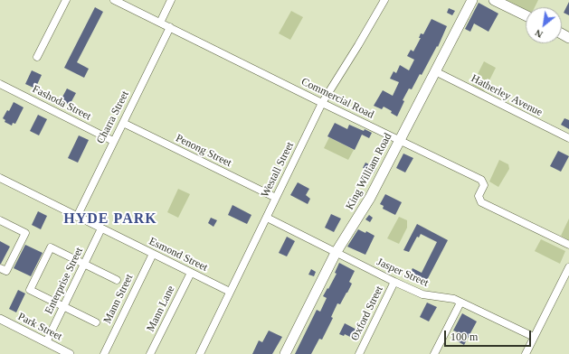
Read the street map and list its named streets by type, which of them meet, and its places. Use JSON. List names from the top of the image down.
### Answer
{
  "streets": {
    "main road": ["King William Road"],
    "street": [
      "Hatherley Avenue",
      "Commercial Road",
      "Fashoda Street",
      "Charra Street",
      "Penong Street",
      "Westall Street",
      "Esmond Street",
      "Jasper Street",
      "Enterprise Street",
      "Mann Street",
      "Mann Lane",
      "Oxford Street",
      "Park Street"
    ]
  },
  "crossings": [
    ["Hatherley Avenue", "King William Road"],
    ["Commercial Road", "Charra Street"],
    ["Commercial Road", "Westall Street"],
    ["Commercial Road", "King William Road"],
    ["Fashoda Street", "Charra Street"],
    ["Charra Street", "Penong Street"],
    ["Charra Street", "Esmond Street"],
    ["Penong Street", "Westall Street"],
    ["Westall Street", "Esmond Street"],
    ["Westall Street", "Jasper Street"],
    ["King William Road", "Jasper Street"],
    ["Esmond Street", "Enterprise Street"],
    ["Esmond Street", "Mann Street"],
    ["Esmond Street", "Mann Lane"],
    ["Jasper Street", "Oxford Street"],
    ["Enterprise Street", "Park Street"]
  ],
  "districts": ["HYDE PARK"],
  "scale_bar": "100 m",
  "north": "bottom left"
}
